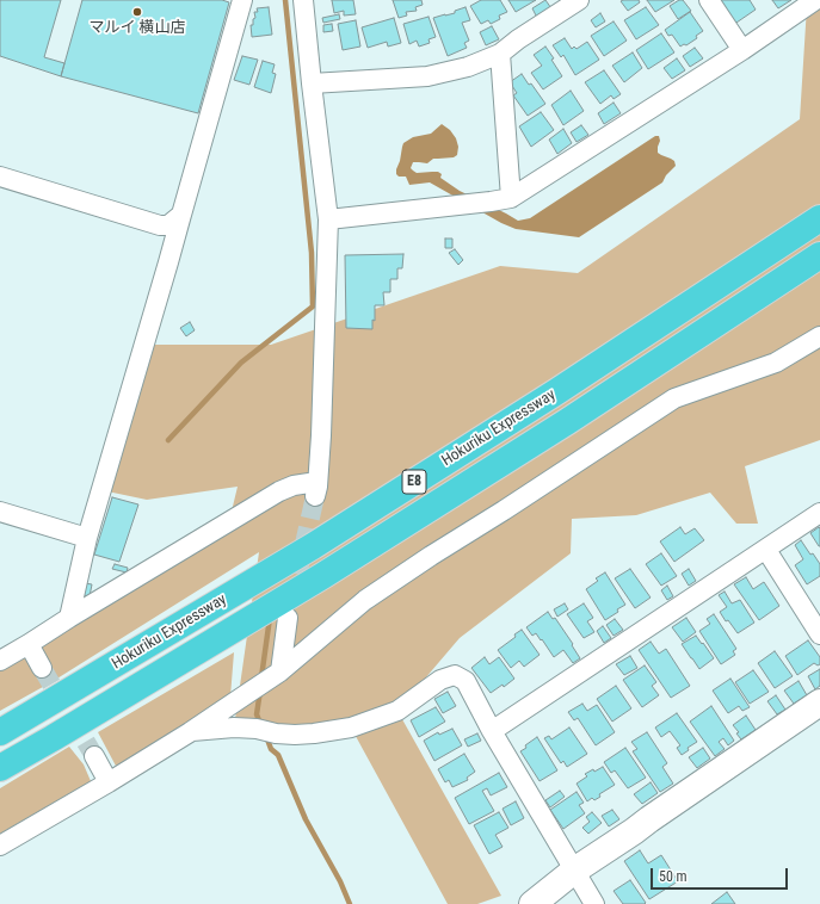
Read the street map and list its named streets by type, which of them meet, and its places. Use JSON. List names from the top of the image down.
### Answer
{
  "streets": {
    "highway": ["Hokuriku Expressway", "E8"]
  },
  "places": ["マルイ 横山店"],
  "scale_bar": "50 m"
}
